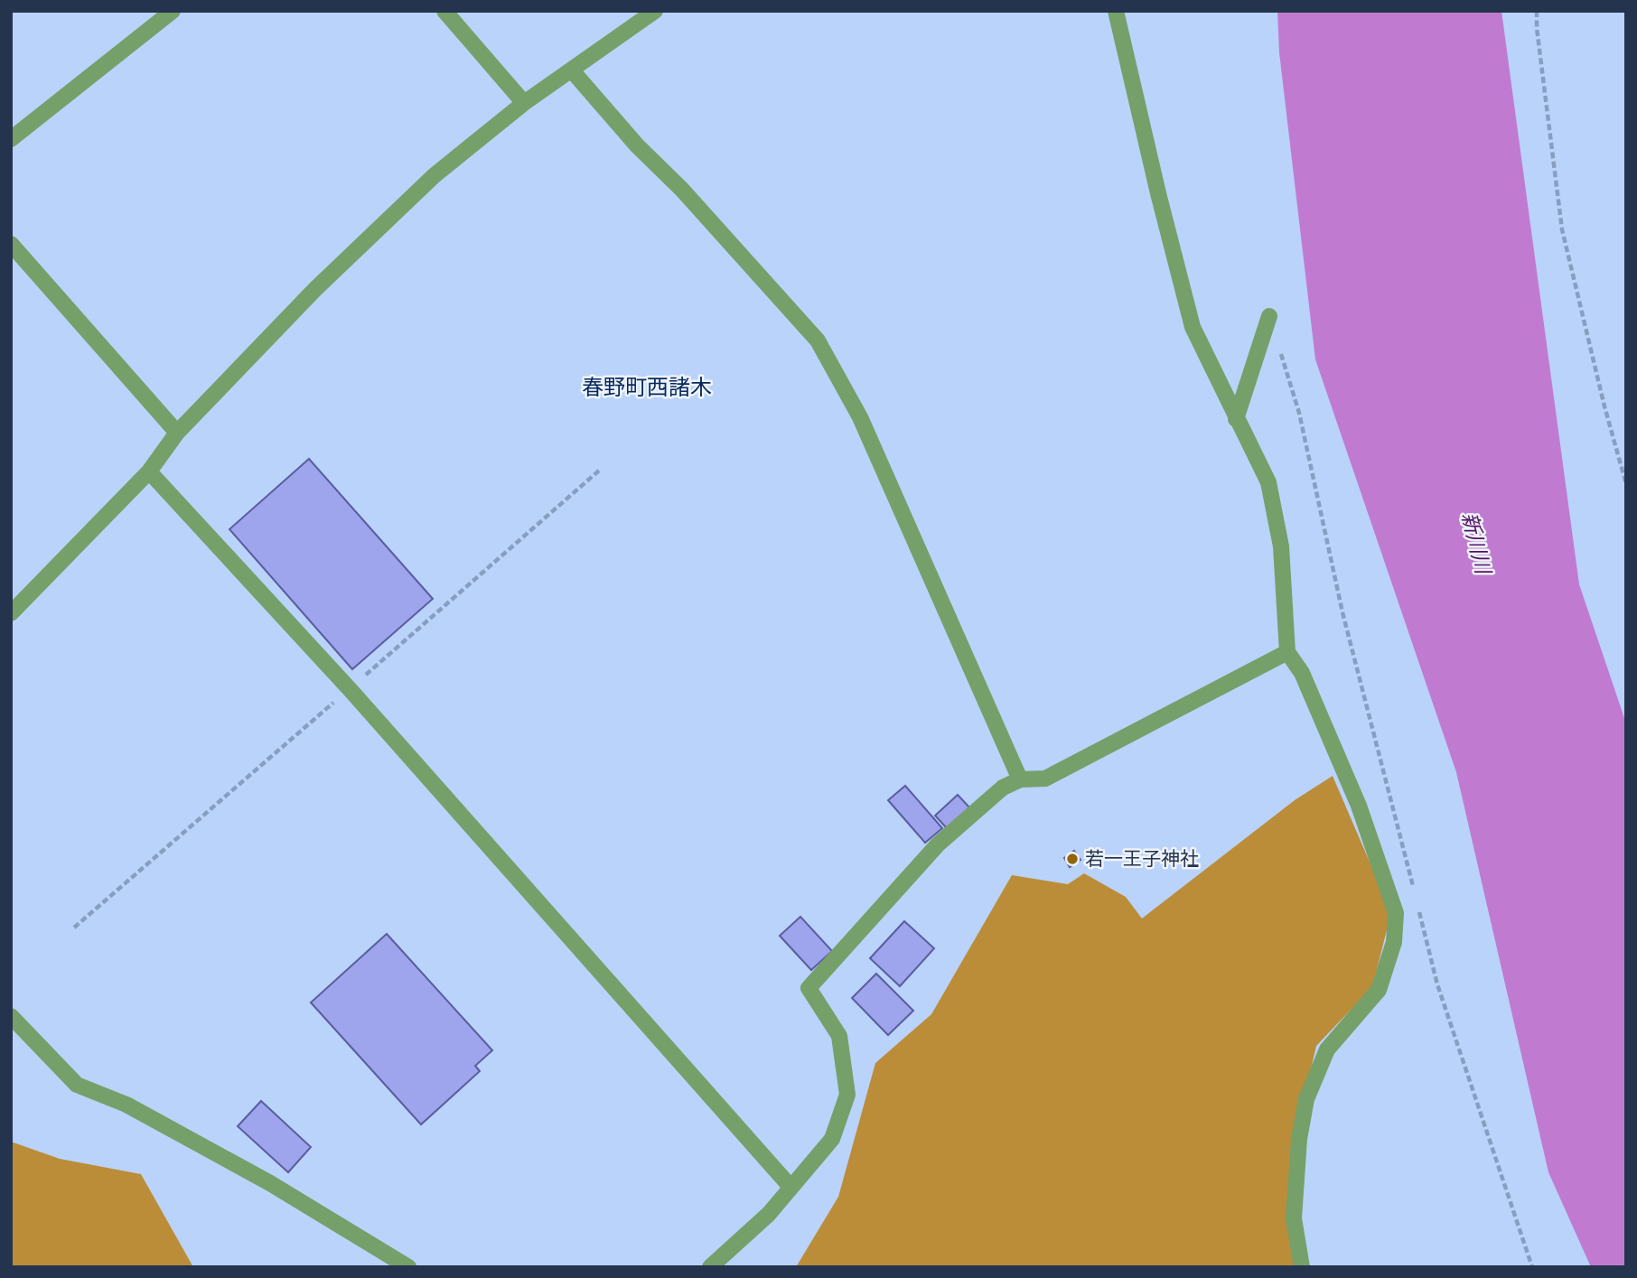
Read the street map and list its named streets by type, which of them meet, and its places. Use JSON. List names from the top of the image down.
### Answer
{
  "districts": ["春野町西諸木"],
  "water": ["新川川"],
  "places": ["若一王子神社"]
}
